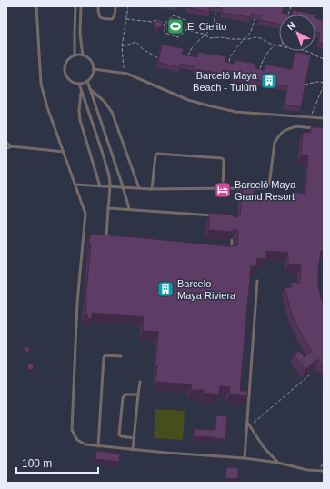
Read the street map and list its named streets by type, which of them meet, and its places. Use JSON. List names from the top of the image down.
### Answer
{
  "places": {
    "sports": ["El Cielito"],
    "building": ["Barceló Maya Beach - Tulúm", "Barcelo Maya Riviera"],
    "hotel": ["Barceló Maya Grand Resort"]
  },
  "scale_bar": "100 m",
  "north": "top left"
}
